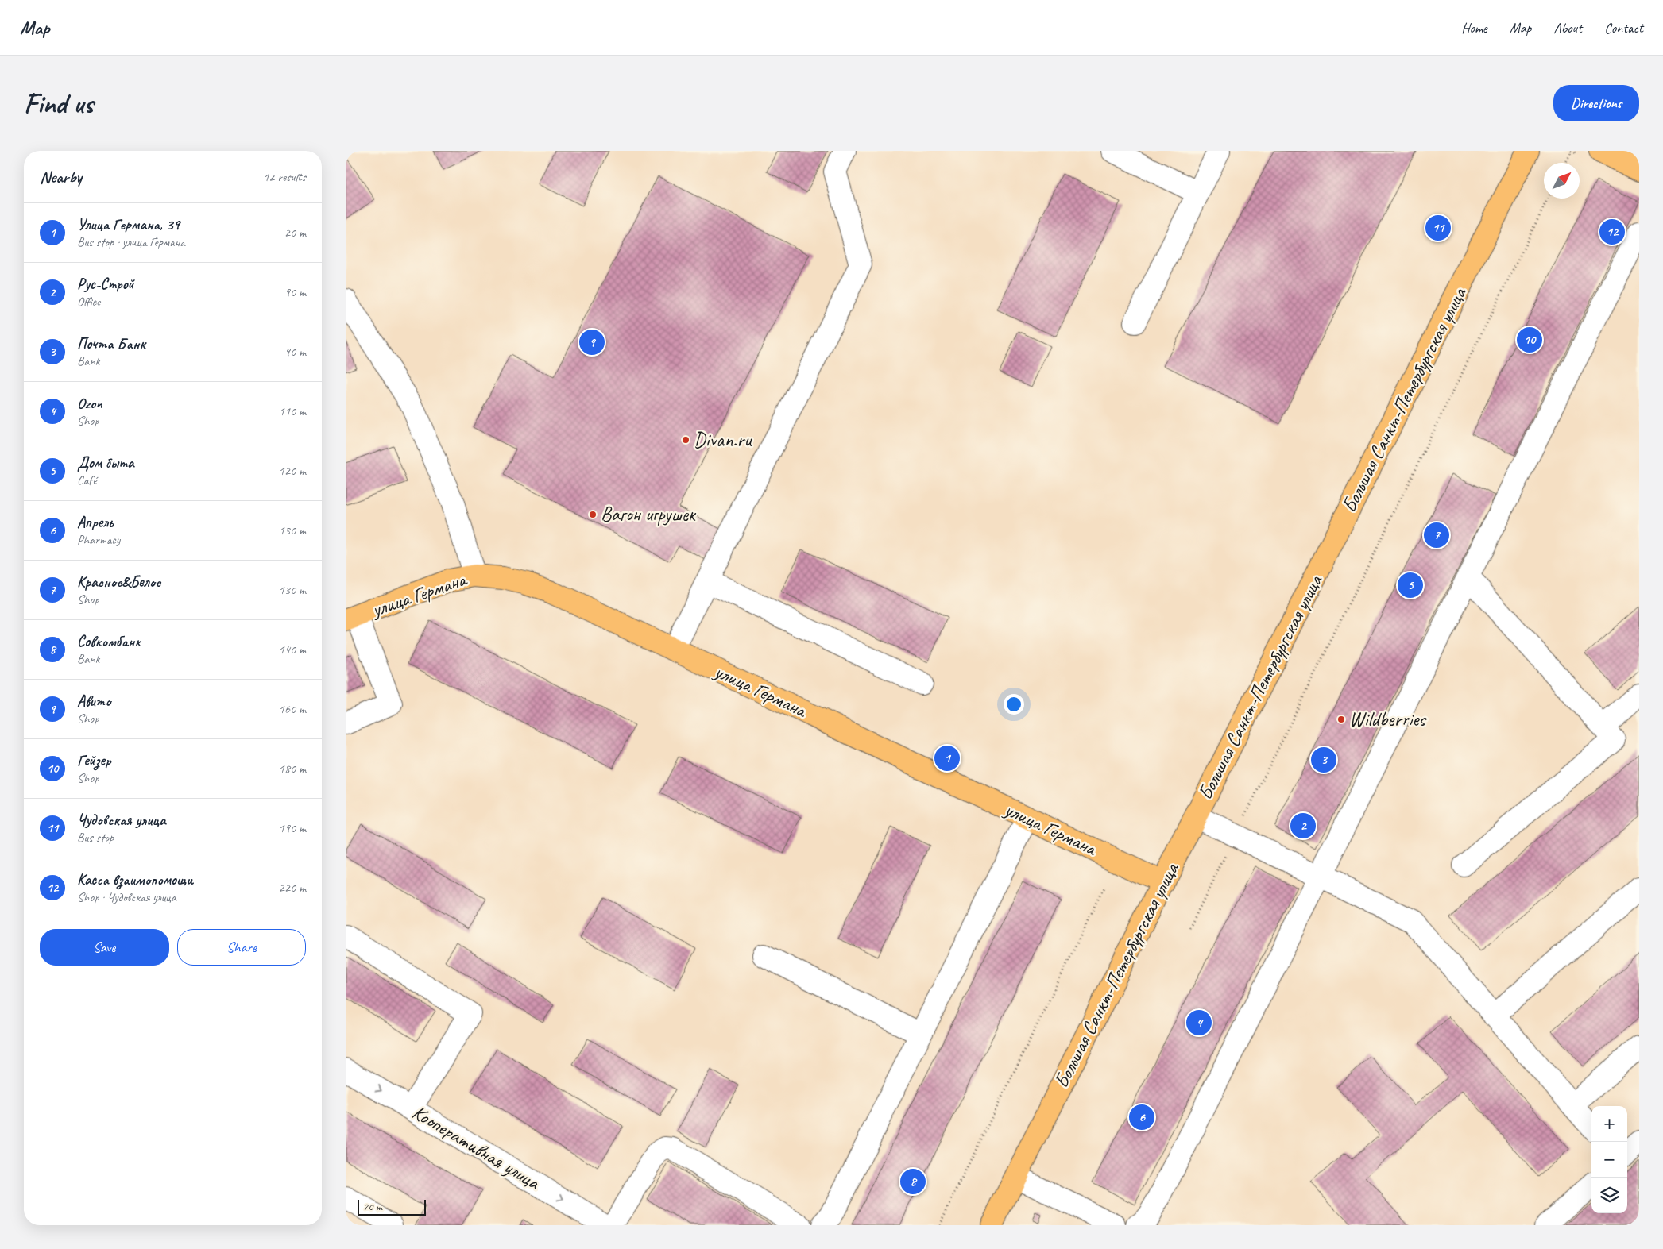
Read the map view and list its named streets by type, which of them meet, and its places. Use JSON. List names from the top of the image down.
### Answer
{
  "streets": {
    "main road": ["Большая Санкт-Петербургская улица", "улица Германа"],
    "street": ["Кооперативная улица"]
  },
  "crossings": [
    ["Большая Санкт-Петербургская улица", "улица Германа"]
  ],
  "one_way": ["Кооперативная улица"],
  "places": ["Divan.ru", "Вагон игрушек", "Wildberries"],
  "scale_bar": "20 m",
  "north": "top right",
  "page": {
    "header": "Map",
    "nav": [
      "Home",
      "Map",
      "About",
      "Contact"
    ],
    "buttons": [
      "Directions",
      ["Save", "Share"]
    ],
    "title": "Find us",
    "heading": ["Nearby", "12 results"],
    "list": [
      {
        "mark": "1",
        "name": "Улица Германа, 39",
        "note": "Bus stop · улица Германа",
        "value": "20 m"
      },
      {
        "mark": "2",
        "name": "Рус-Строй",
        "note": "Office",
        "value": "90 m"
      },
      {
        "mark": "3",
        "name": "Почта Банк",
        "note": "Bank",
        "value": "90 m"
      },
      {
        "mark": "4",
        "name": "Ozon",
        "note": "Shop",
        "value": "110 m"
      },
      {
        "mark": "5",
        "name": "Дом быта",
        "note": "Café",
        "value": "120 m"
      },
      {
        "mark": "6",
        "name": "Апрель",
        "note": "Pharmacy",
        "value": "130 m"
      },
      {
        "mark": "7",
        "name": "Красное&Белое",
        "note": "Shop",
        "value": "130 m"
      },
      {
        "mark": "8",
        "name": "Совкомбанк",
        "note": "Bank",
        "value": "140 m"
      },
      {
        "mark": "9",
        "name": "Авито",
        "note": "Shop",
        "value": "160 m"
      },
      {
        "mark": "10",
        "name": "Гейзер",
        "note": "Shop",
        "value": "180 m"
      },
      {
        "mark": "11",
        "name": "Чудовская улица",
        "note": "Bus stop",
        "value": "190 m"
      },
      {
        "mark": "12",
        "name": "Касса взаимопомощи",
        "note": "Shop · Чудовская улица",
        "value": "220 m"
      }
    ],
    "pins": [
      "11",
      "12",
      "10",
      "9",
      "7",
      "5",
      "1",
      "3",
      "2",
      "4",
      "6",
      "8"
    ],
    "map_buttons": ["+", "−"],
    "scale": "20 m"
  }
}
